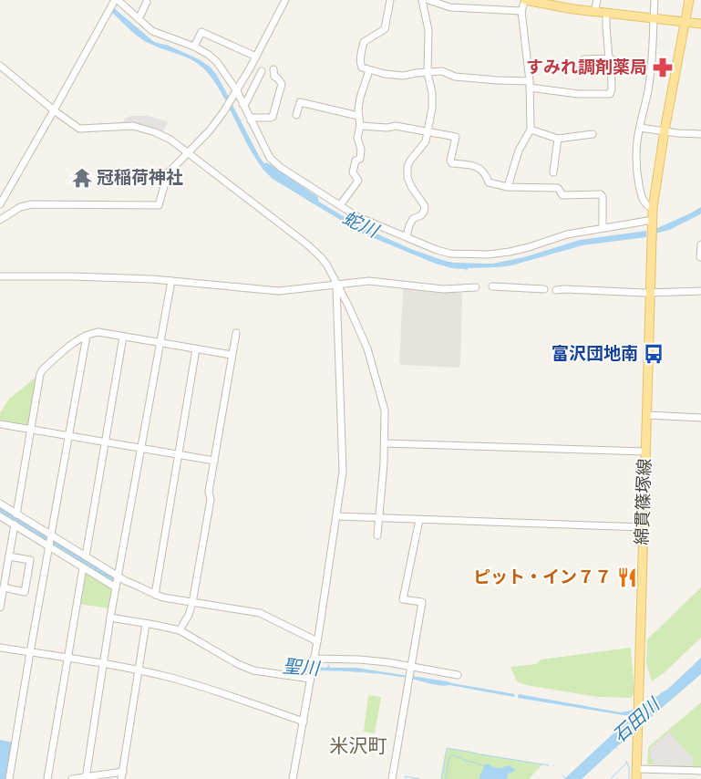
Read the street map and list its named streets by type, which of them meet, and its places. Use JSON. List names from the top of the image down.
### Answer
{
  "streets": {
    "main road": ["綿貫篠塚線"]
  },
  "districts": ["米沢町"],
  "water": ["蛇川", "聖川", "石田川"],
  "places": {
    "pharmacy": ["すみれ調剤薬局"],
    "temple": ["冠稲荷神社"],
    "bus stop": ["富沢団地南"],
    "restaurant": ["ピット・イン７７"]
  }
}
